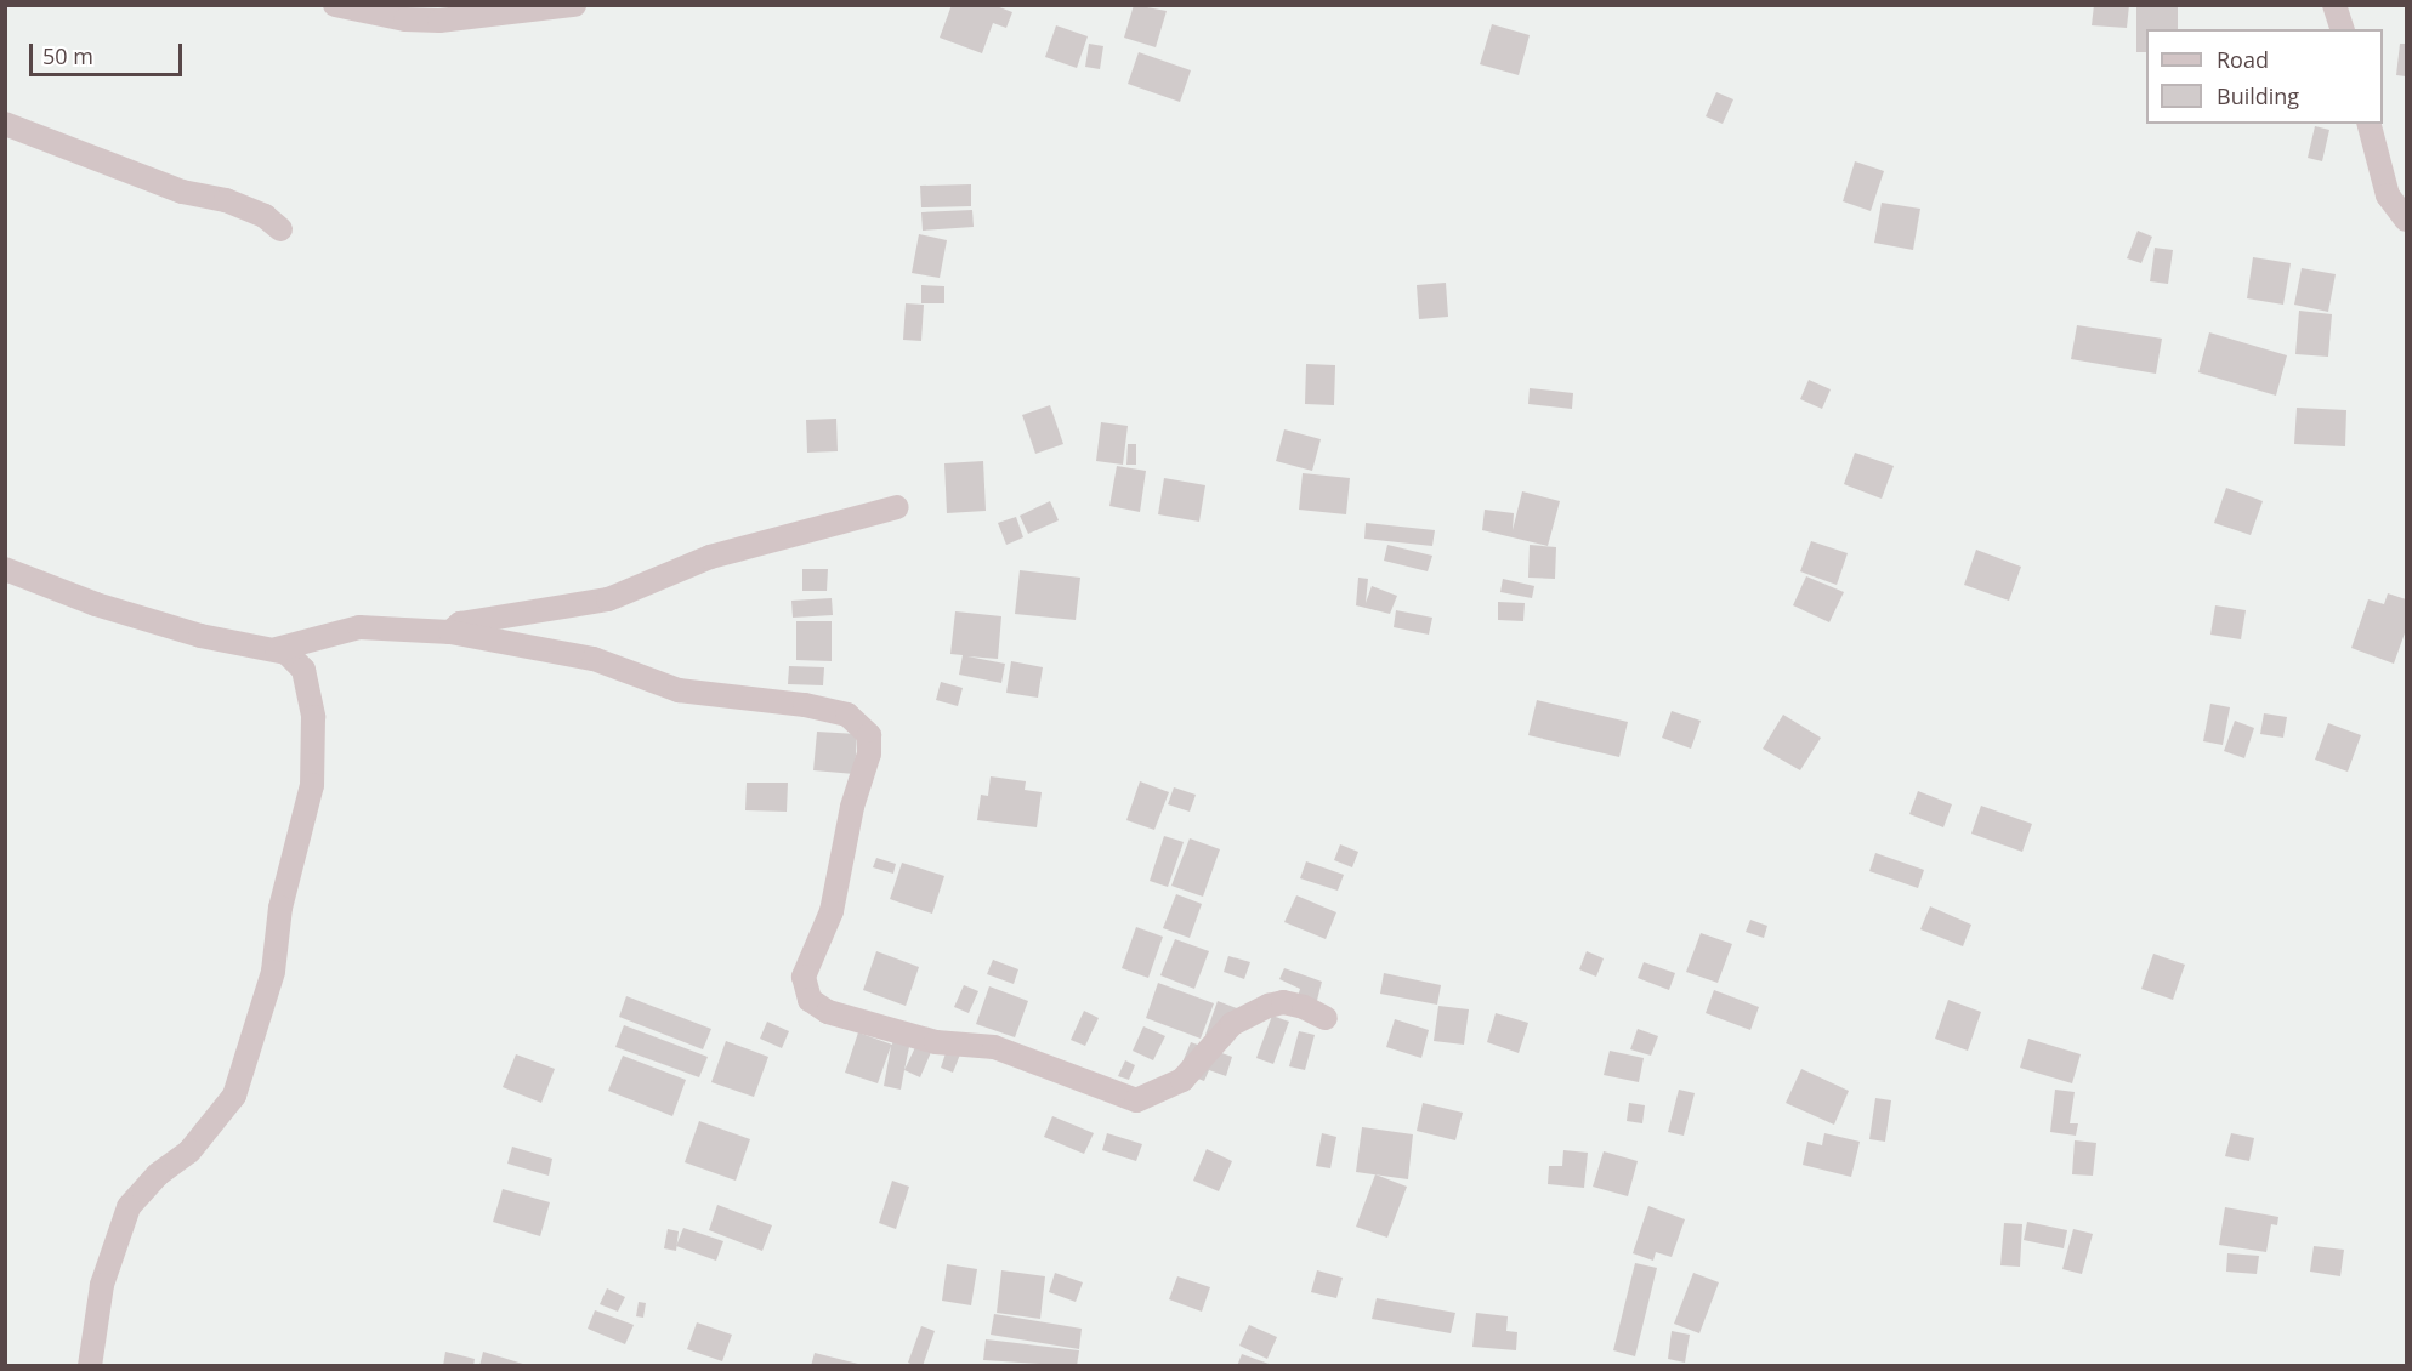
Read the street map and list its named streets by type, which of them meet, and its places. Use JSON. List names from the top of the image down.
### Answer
{
  "legend": ["Road", "Building"],
  "scale_bar": "50 m"
}
